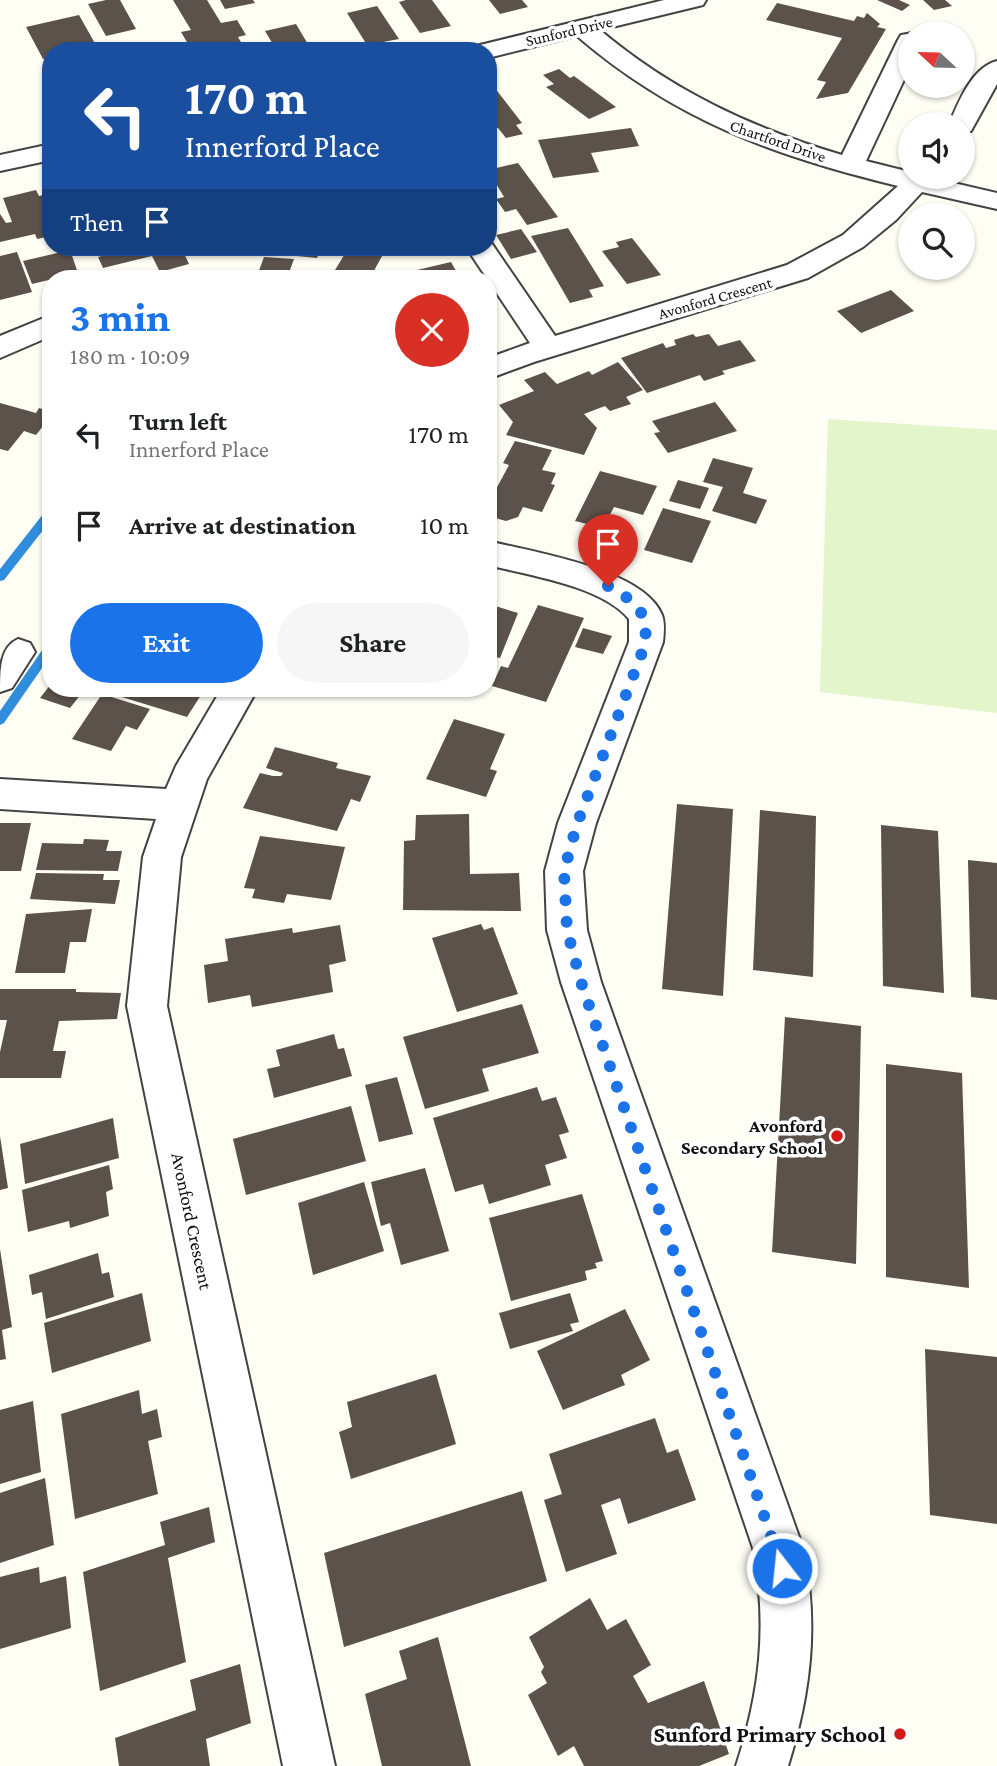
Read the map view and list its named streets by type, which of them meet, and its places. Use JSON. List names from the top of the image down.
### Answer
{
  "streets": {
    "street": ["Sunford Drive", "Chartford Drive", "Avonford Crescent"]
  },
  "crossings": [
    ["Sunford Drive", "Chartford Drive"]
  ],
  "places": ["Avonford Secondary School", "Sunford Primary School"],
  "north": "left",
  "page": {
    "turn": ["170 m", "Innerford Place"],
    "then": "Then",
    "heading": ["3 min", "180 m · 10:09"],
    "list": [
      {
        "name": "Turn left",
        "note": "Innerford Place",
        "value": "170 m"
      },
      {
        "name": "Arrive at destination",
        "value": "10 m"
      }
    ],
    "buttons": ["Exit", "Share"]
  }
}
